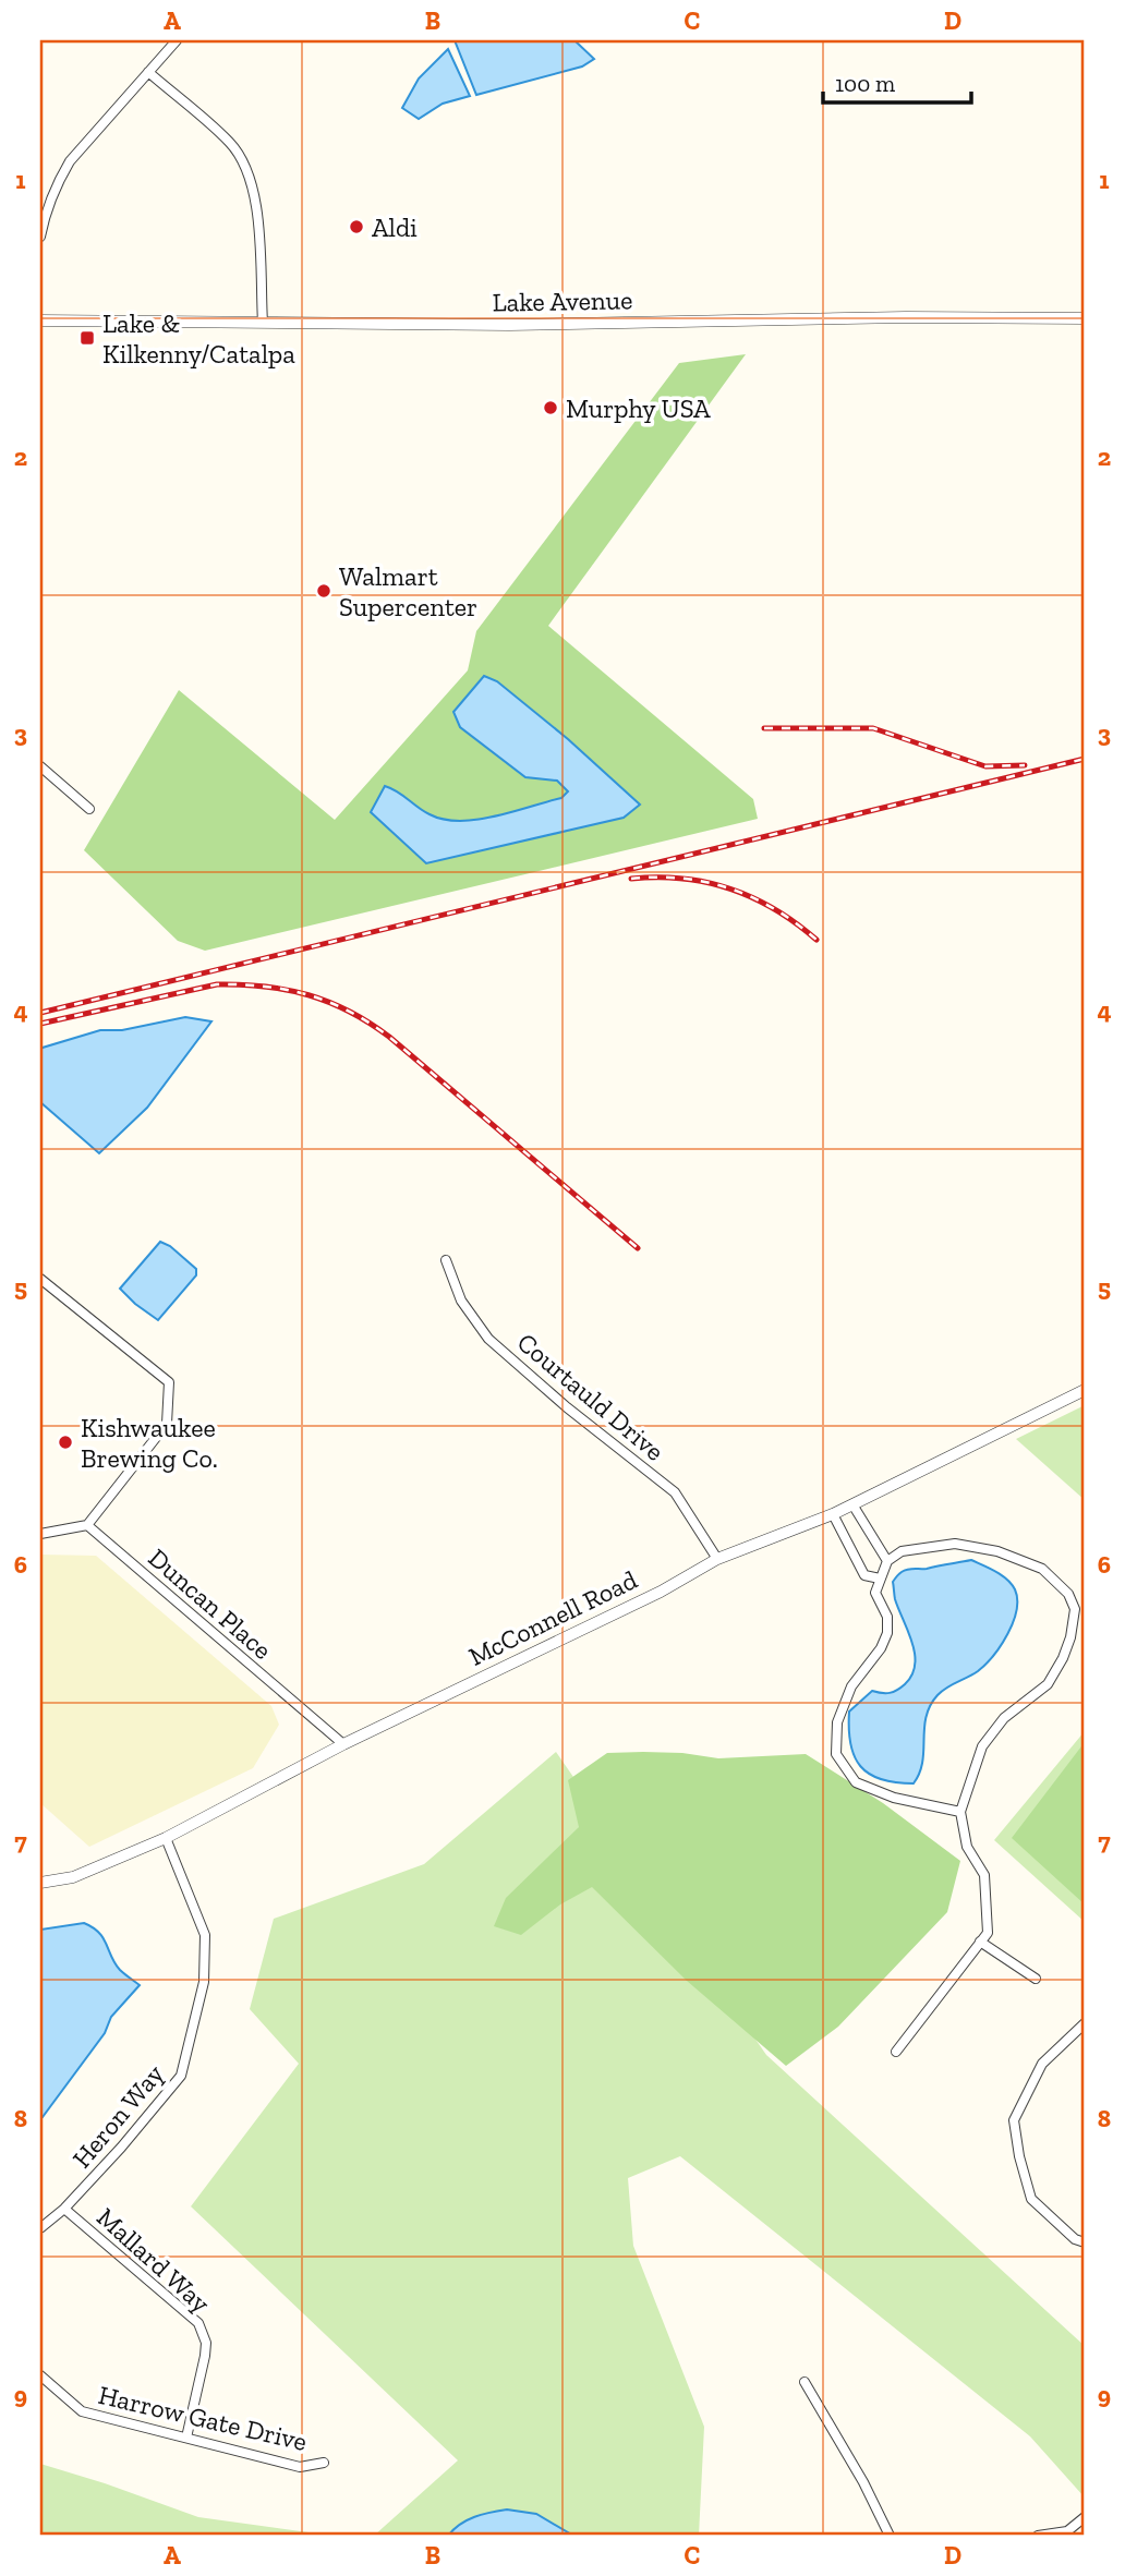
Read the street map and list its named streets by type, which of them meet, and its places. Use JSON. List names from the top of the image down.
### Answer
{
  "streets": {
    "street": [
      "Lake Avenue",
      "Courtauld Drive",
      "Duncan Place",
      "McConnell Road",
      "Heron Way",
      "Mallard Way",
      "Harrow Gate Drive"
    ]
  },
  "crossings": [
    ["Courtauld Drive", "McConnell Road"],
    ["Duncan Place", "McConnell Road"],
    ["McConnell Road", "Heron Way"],
    ["Heron Way", "Mallard Way"],
    ["Mallard Way", "Harrow Gate Drive"]
  ],
  "places": {
    "other": [
      "Aldi",
      "Murphy USA",
      "Walmart Supercenter",
      "Kishwaukee Brewing Co."
    ],
    "transit": ["Lake & Kilkenny/Catalpa"]
  },
  "scale_bar": "100 m",
  "grid": {
    "columns": [
      "A",
      "B",
      "C",
      "D"
    ],
    "rows": [
      "1",
      "2",
      "3",
      "4",
      "5",
      "6",
      "7",
      "8",
      "9"
    ]
  }
}
